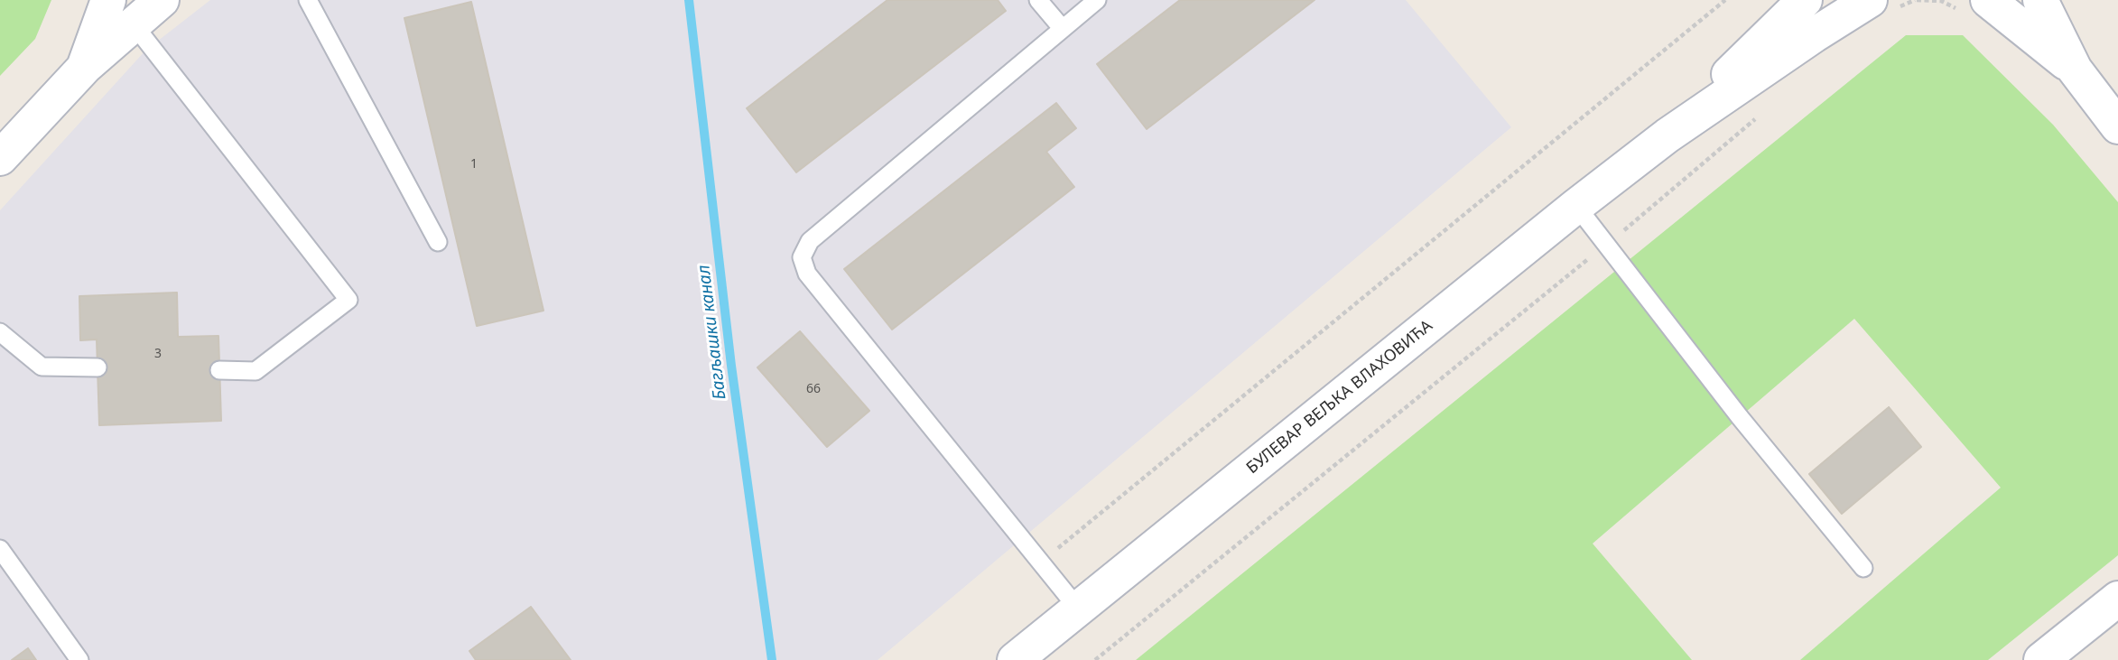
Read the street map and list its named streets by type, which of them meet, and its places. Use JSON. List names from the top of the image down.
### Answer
{
  "streets": {
    "main road": ["БУЛЕВАР ВЕЉКА ВЛАХОВИЋА"]
  },
  "water": ["Багљашки канал"],
  "house_numbers": ["1", "3", "66"]
}
